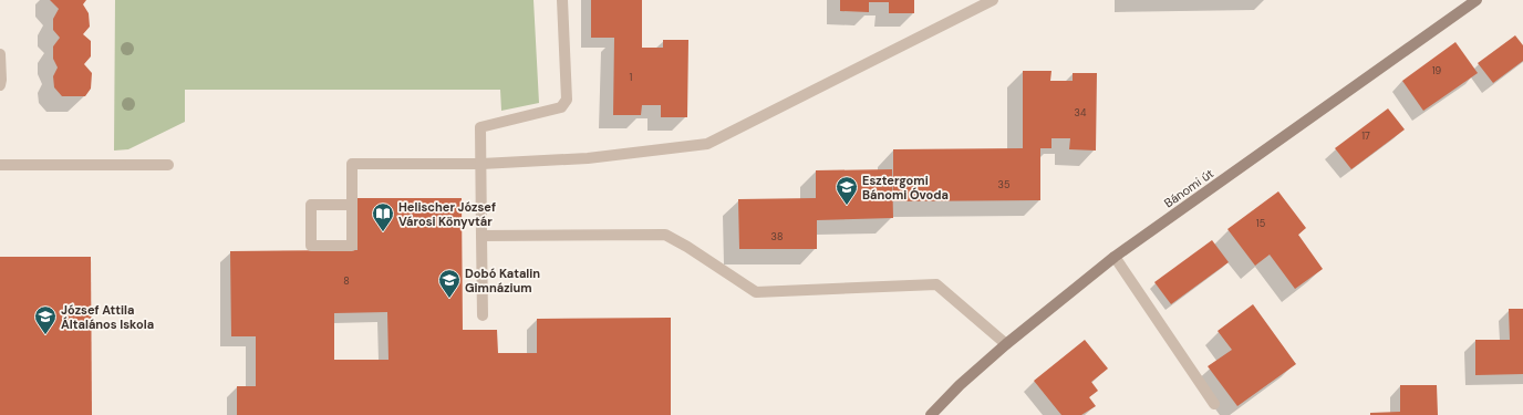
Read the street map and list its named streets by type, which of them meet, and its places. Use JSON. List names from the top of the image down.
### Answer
{
  "streets": {
    "main road": ["Bánomi út"]
  },
  "places": {
    "school or university": ["Esztergomi Bánomi Óvoda", "Dobó Katalin Gimnázium", "József Attila Általános Iskola"],
    "library": ["Helischer József Városi Könyvtár"]
  },
  "house_numbers": [
    "19",
    "1",
    "34",
    "17",
    "35",
    "15",
    "38",
    "8"
  ]
}
